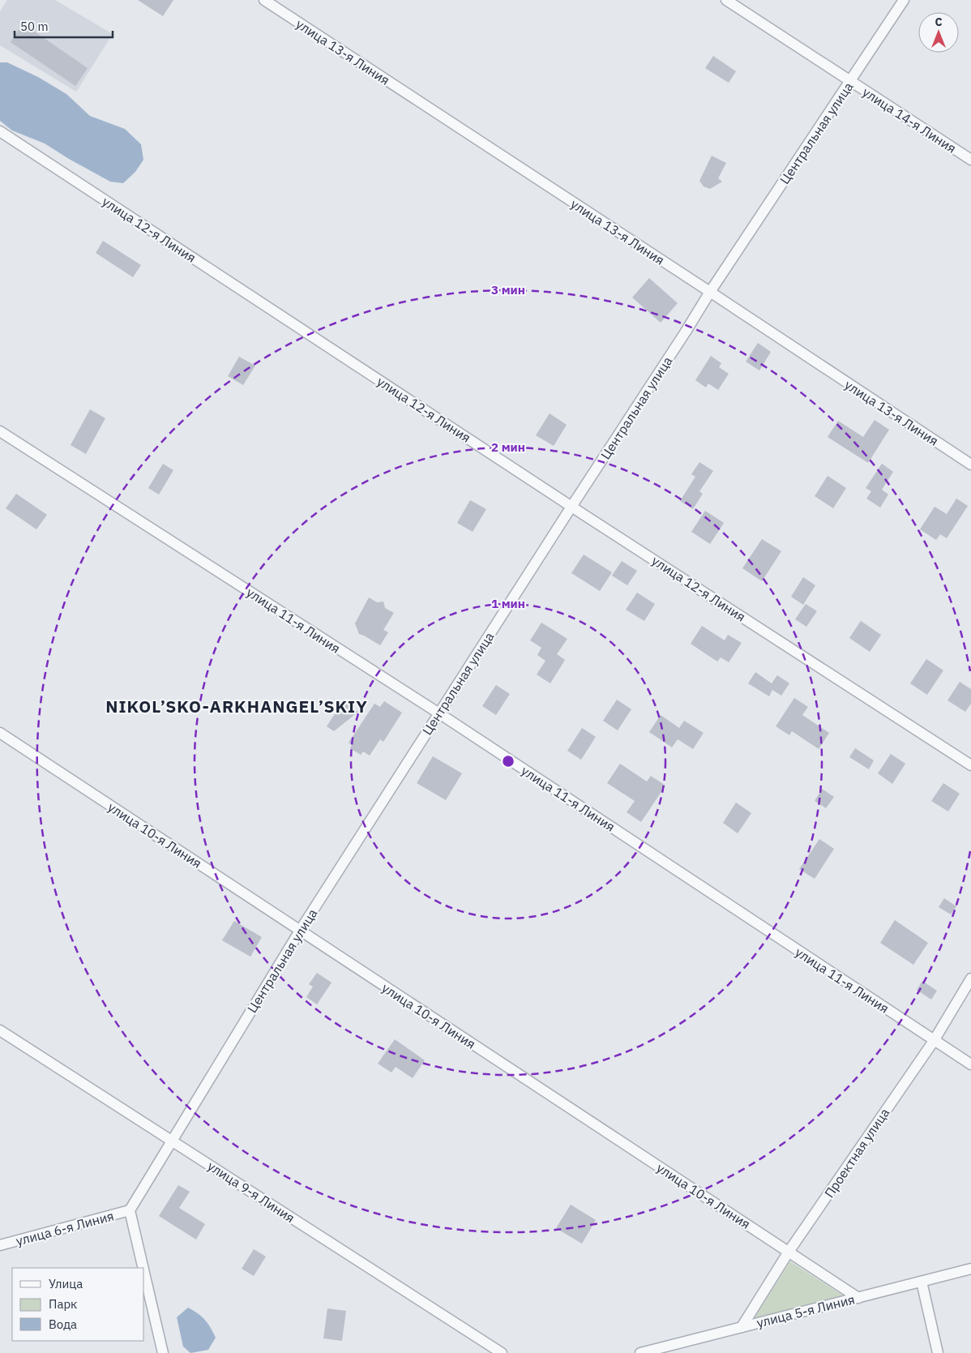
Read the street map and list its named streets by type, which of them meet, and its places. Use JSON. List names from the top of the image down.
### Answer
{
  "streets": {
    "street": [
      "улица 13-я Линия",
      "улица 14-я Линия",
      "Центральная улица",
      "улица 12-я Линия",
      "улица 11-я Линия",
      "улица 10-я Линия",
      "Проектная улица",
      "улица 9-я Линия",
      "улица 6-я Линия",
      "улица 5-я Линия"
    ]
  },
  "crossings": [
    ["улица 13-я Линия", "Центральная улица"],
    ["улица 14-я Линия", "Центральная улица"],
    ["Центральная улица", "улица 12-я Линия"],
    ["Центральная улица", "улица 11-я Линия"],
    ["Центральная улица", "улица 10-я Линия"],
    ["Центральная улица", "улица 9-я Линия"],
    ["Центральная улица", "улица 6-я Линия"],
    ["улица 11-я Линия", "Проектная улица"],
    ["улица 10-я Линия", "Проектная улица"],
    ["улица 10-я Линия", "улица 5-я Линия"],
    ["Проектная улица", "улица 5-я Линия"]
  ],
  "districts": ["NIKOL’SKO-ARKHANGEL’SKIY"],
  "legend": ["Улица", "Парк", "Вода"],
  "scale_bar": "50 m",
  "north": "top",
  "rings": ["3 мин", "2 мин", "1 мин"]
}
